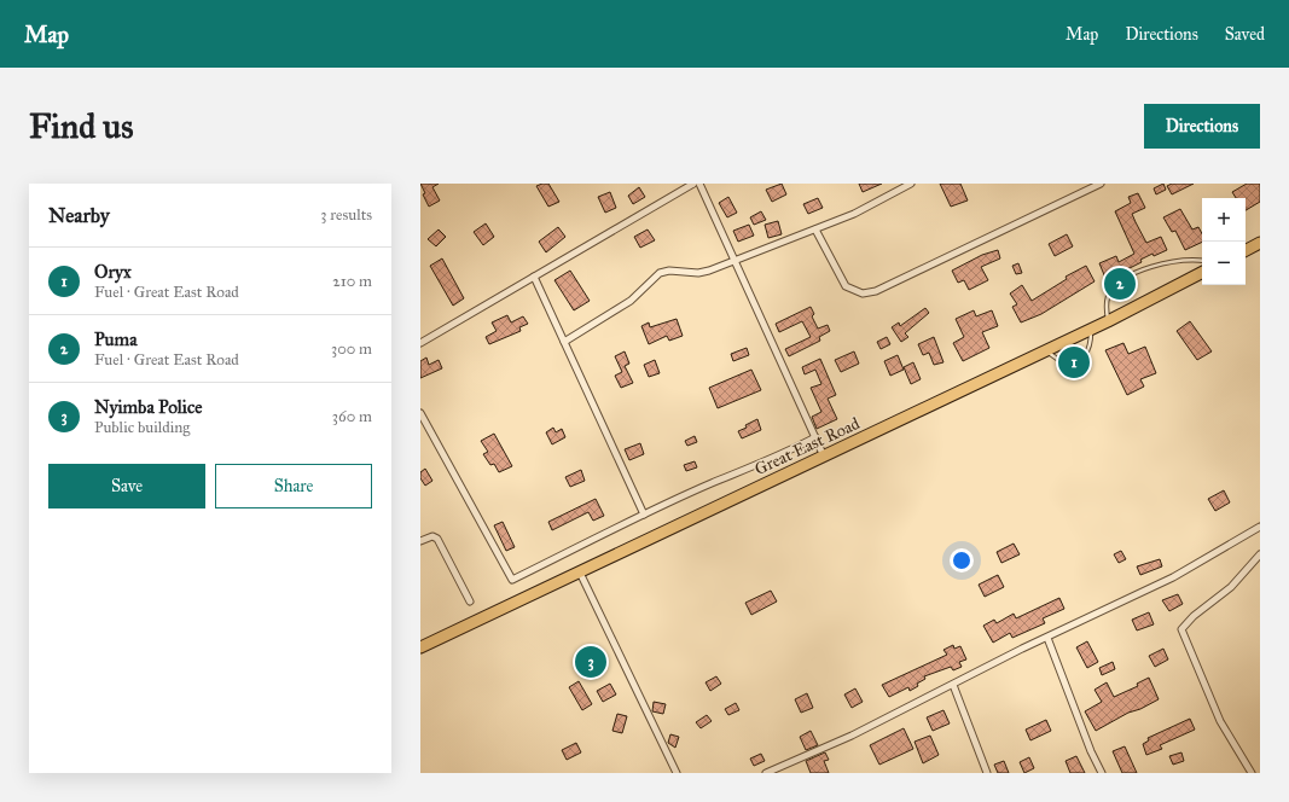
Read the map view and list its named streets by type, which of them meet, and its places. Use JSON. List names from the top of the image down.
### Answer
{
  "streets": {
    "highway": ["Great East Road"]
  },
  "page": {
    "header": "Map",
    "nav": ["Map", "Directions", "Saved"],
    "buttons": [
      "Directions",
      ["Save", "Share"]
    ],
    "title": "Find us",
    "heading": ["Nearby", "3 results"],
    "map_buttons": ["+", "−"],
    "list": [
      {
        "mark": "1",
        "name": "Oryx",
        "note": "Fuel · Great East Road",
        "value": "210 m"
      },
      {
        "mark": "2",
        "name": "Puma",
        "note": "Fuel · Great East Road",
        "value": "300 m"
      },
      {
        "mark": "3",
        "name": "Nyimba Police",
        "note": "Public building",
        "value": "360 m"
      }
    ],
    "pins": ["2", "1", "3"]
  }
}
